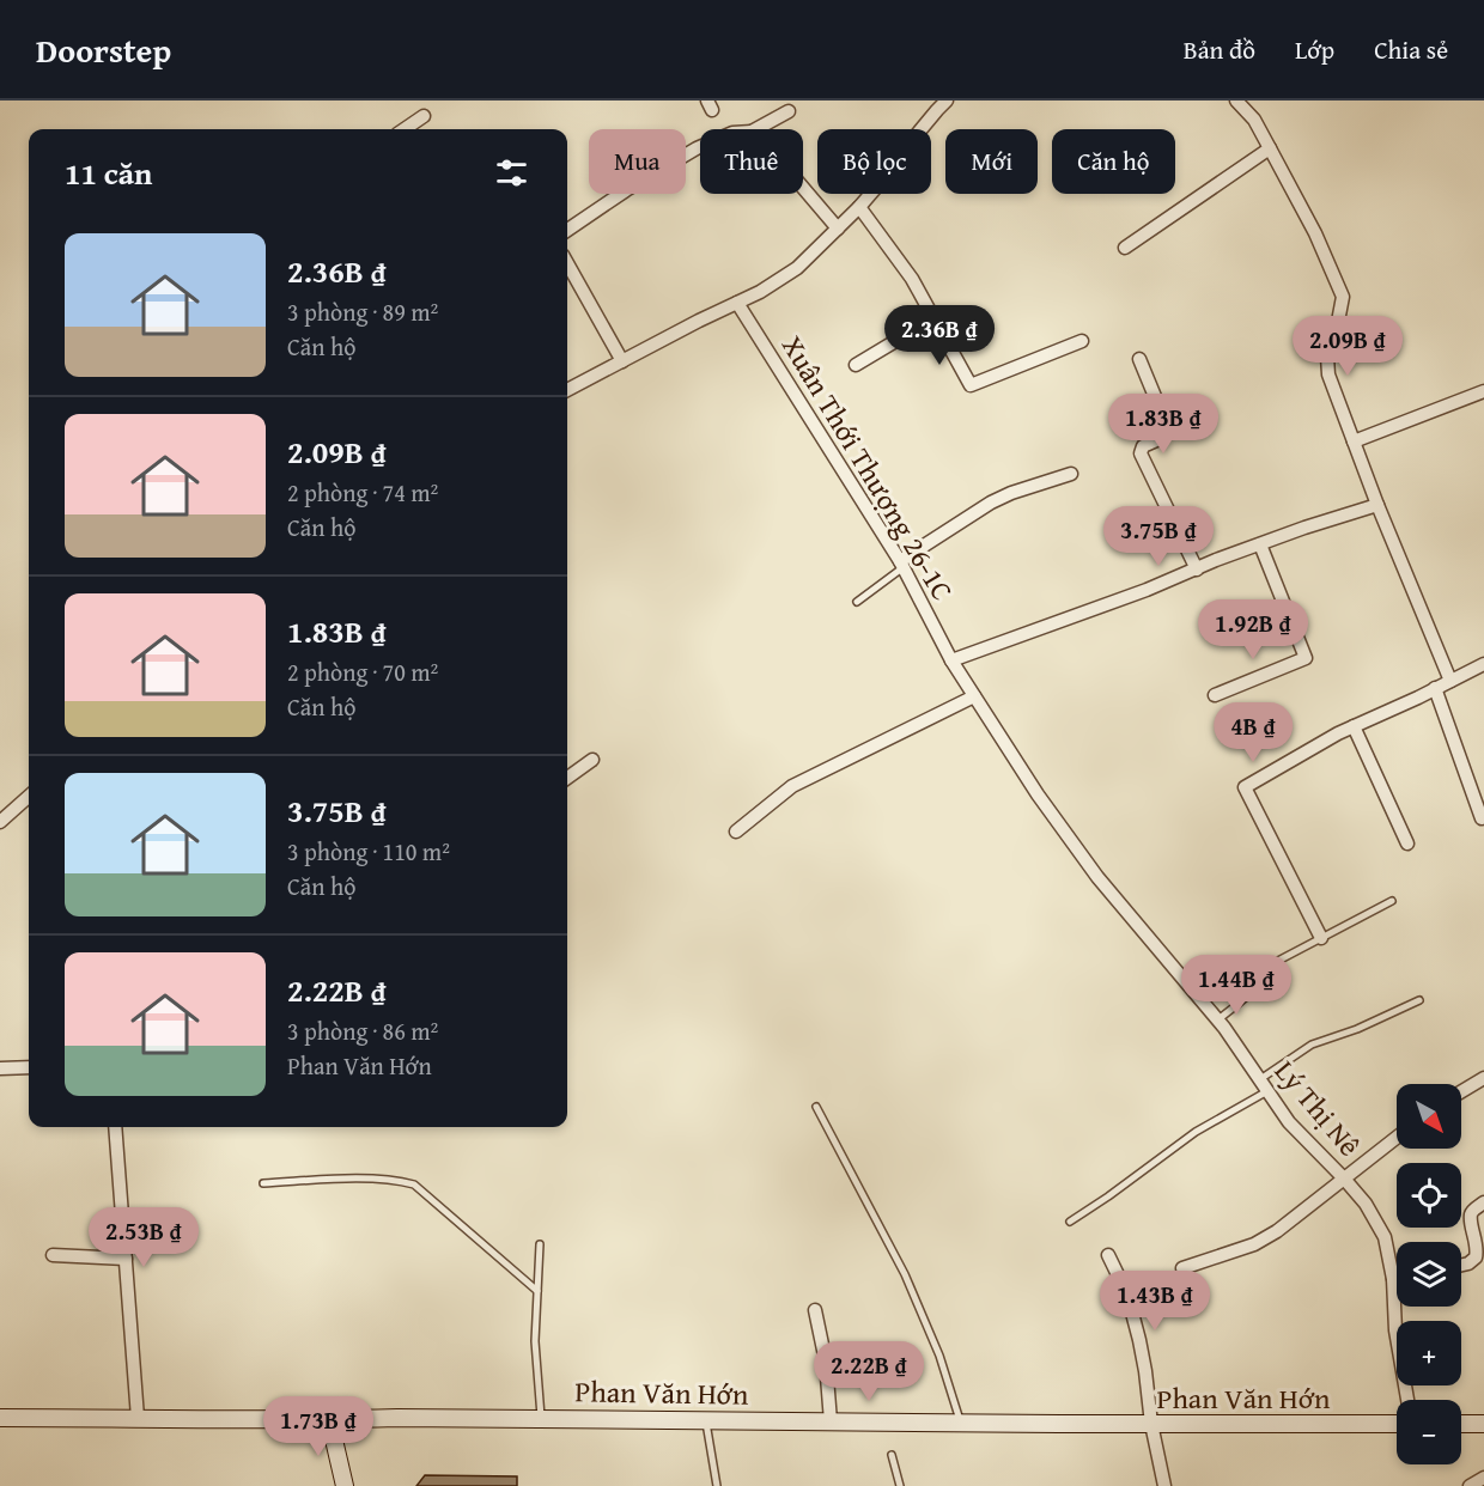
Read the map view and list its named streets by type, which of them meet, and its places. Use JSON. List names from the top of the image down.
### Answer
{
  "streets": {
    "main road": ["Phan Văn Hớn"],
    "street": ["Xuân Thới Thượng 26-1C", "Lý Thị Nê"]
  },
  "crossings": [
    ["Xuân Thới Thượng 26-1C", "Lý Thị Nê"]
  ],
  "north": "bottom right",
  "page": {
    "header": "Doorstep",
    "nav": ["Bản đồ", "Lớp", "Chia sẻ"],
    "chip": [
      "Mua",
      "Thuê",
      "Bộ lọc",
      "Mới",
      "Căn hộ"
    ],
    "heading": "11 căn",
    "list": [
      {
        "name": "2.36B ₫",
        "note": "3 phòng · 89 m² · Căn hộ"
      },
      {
        "name": "2.09B ₫",
        "note": "2 phòng · 74 m² · Căn hộ"
      },
      {
        "name": "1.83B ₫",
        "note": "2 phòng · 70 m² · Căn hộ"
      },
      {
        "name": "3.75B ₫",
        "note": "3 phòng · 110 m² · Căn hộ"
      },
      {
        "name": "2.22B ₫",
        "note": "3 phòng · 86 m² · Phan Văn Hớn"
      }
    ],
    "price": [
      "2.36B ₫",
      "2.09B ₫",
      "1.83B ₫",
      "3.75B ₫",
      "1.92B ₫",
      "4B ₫",
      "1.44B ₫",
      "2.53B ₫",
      "1.43B ₫",
      "2.22B ₫",
      "1.73B ₫"
    ],
    "map_buttons": ["+", "−"]
  }
}
